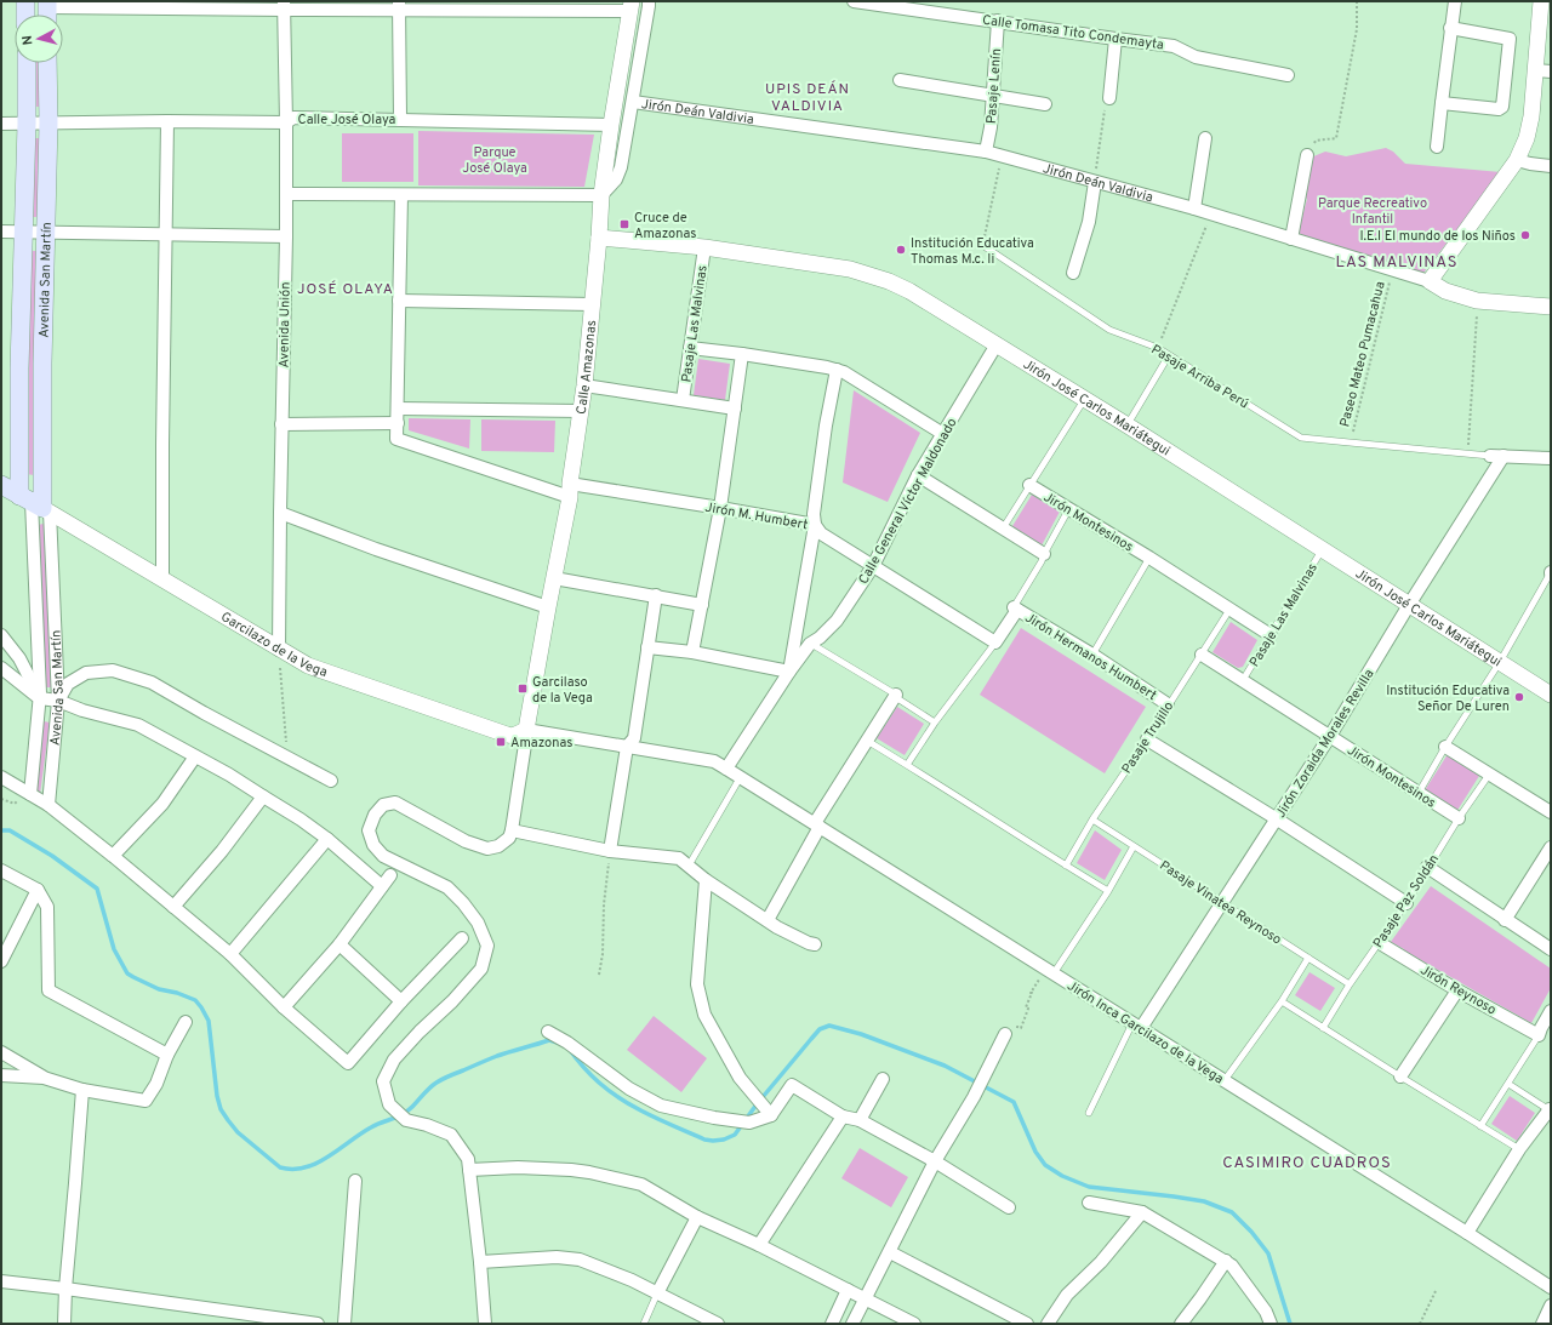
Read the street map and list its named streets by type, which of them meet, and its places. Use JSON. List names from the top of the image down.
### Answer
{
  "streets": {
    "main road": ["Avenida San Martín"],
    "street": [
      "Calle Tomasa Tito Condemayta",
      "Pasaje Lenín",
      "Jirón Deán Valdivia",
      "Calle José Olaya",
      "Pasaje Las Malvinas",
      "Avenida Unión",
      "Calle Amazonas",
      "Jirón José Carlos Mariátegui",
      "Calle General Víctor Maldonado",
      "Jirón M. Humbert",
      "Jirón Montesinos",
      "Garcilazo de la Vega",
      "Jirón Hermanos Humbert",
      "Jirón Zoraida Morales Revilla",
      "Jirón Reynoso",
      "Jirón Inca Garcilazo de la Vega"
    ],
    "lane": [
      "Pasaje Arriba Perú",
      "Pasaje Trujillo",
      "Pasaje Paz Soldán",
      "Pasaje Vinatea Reynoso"
    ],
    "path": ["Paseo Mateo Pumacahua"]
  },
  "crossings": [
    ["Calle Tomasa Tito Condemayta", "Pasaje Lenín"],
    ["Pasaje Lenín", "Jirón Deán Valdivia"],
    ["Jirón Deán Valdivia", "Paseo Mateo Pumacahua"],
    ["Calle José Olaya", "Avenida San Martín"],
    ["Calle José Olaya", "Avenida Unión"],
    ["Calle José Olaya", "Calle Amazonas"],
    ["Avenida San Martín", "Garcilazo de la Vega"],
    ["Pasaje Las Malvinas", "Jirón José Carlos Mariátegui"],
    ["Pasaje Las Malvinas", "Jirón Montesinos"],
    ["Avenida Unión", "Garcilazo de la Vega"],
    ["Paseo Mateo Pumacahua", "Pasaje Arriba Perú"],
    ["Calle Amazonas", "Jirón José Carlos Mariátegui"],
    ["Calle Amazonas", "Jirón M. Humbert"],
    ["Calle Amazonas", "Garcilazo de la Vega"],
    ["Calle Amazonas", "Jirón Inca Garcilazo de la Vega"],
    ["Pasaje Arriba Perú", "Jirón Zoraida Morales Revilla"],
    ["Jirón José Carlos Mariátegui", "Calle General Víctor Maldonado"],
    ["Jirón José Carlos Mariátegui", "Jirón Zoraida Morales Revilla"],
    ["Calle General Víctor Maldonado", "Jirón M. Humbert"],
    ["Calle General Víctor Maldonado", "Jirón Inca Garcilazo de la Vega"],
    ["Jirón Montesinos", "Pasaje Trujillo"],
    ["Jirón Montesinos", "Jirón Zoraida Morales Revilla"],
    ["Jirón Montesinos", "Pasaje Paz Soldán"],
    ["Garcilazo de la Vega", "Jirón Inca Garcilazo de la Vega"],
    ["Jirón Hermanos Humbert", "Pasaje Trujillo"],
    ["Pasaje Trujillo", "Pasaje Vinatea Reynoso"],
    ["Jirón Zoraida Morales Revilla", "Pasaje Vinatea Reynoso"],
    ["Jirón Zoraida Morales Revilla", "Jirón Inca Garcilazo de la Vega"],
    ["Pasaje Paz Soldán", "Pasaje Vinatea Reynoso"],
    ["Pasaje Paz Soldán", "Jirón Reynoso"]
  ],
  "districts": [
    "UPIS DEÁN VALDIVIA",
    "LAS MALVINAS",
    "JOSÉ OLAYA",
    "CASIMIRO CUADROS"
  ],
  "parks": ["Parque José Olaya", "Parque Recreativo Infantil"],
  "places": {
    "transit": ["Cruce de Amazonas", "Garcilaso de la Vega", "Amazonas"],
    "other": ["I.E.I El mundo de los Niños", "Institución Educativa Thomas M.c. Ii", "Institución Educativa Señor De Luren"]
  },
  "north": "left"
}
